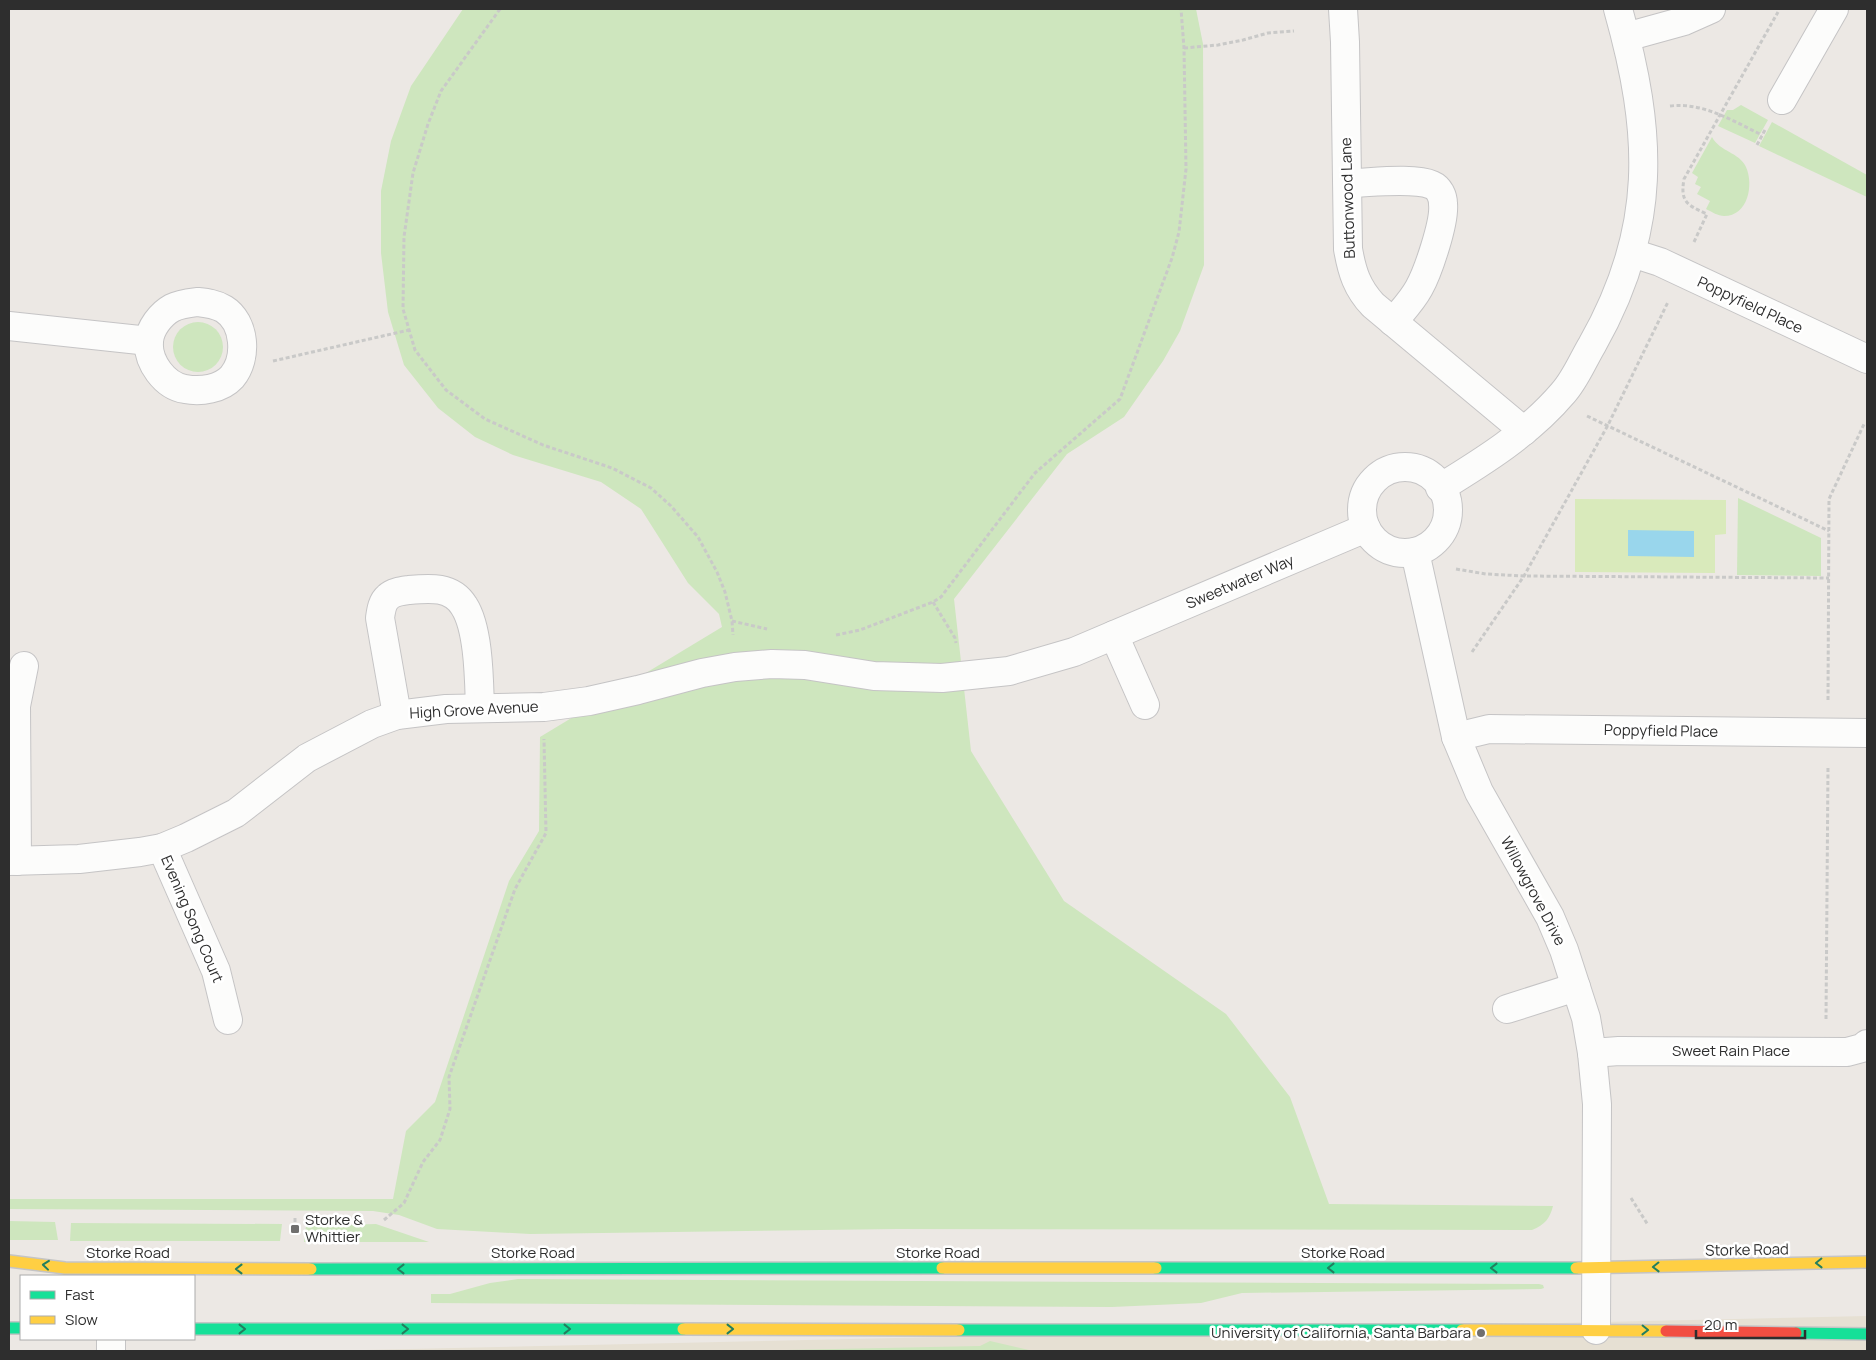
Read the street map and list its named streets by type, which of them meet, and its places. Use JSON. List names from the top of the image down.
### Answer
{
  "streets": {
    "main road": ["Storke Road"],
    "street": [
      "Buttonwood Lane",
      "Poppyfield Place",
      "Sweetwater Way",
      "High Grove Avenue",
      "Willowgrove Drive",
      "Evening Song Court",
      "Sweet Rain Place"
    ]
  },
  "crossings": [
    ["Poppyfield Place", "Willowgrove Drive"],
    ["Sweetwater Way", "High Grove Avenue"],
    ["Sweetwater Way", "Willowgrove Drive"],
    ["High Grove Avenue", "Evening Song Court"],
    ["Willowgrove Drive", "Sweet Rain Place"],
    ["Willowgrove Drive", "Storke Road"]
  ],
  "places": {
    "transit": ["Storke & Whittier"],
    "other": ["University of California, Santa Barbara"]
  },
  "legend": ["Fast", "Slow"],
  "scale_bar": "20 m"
}
